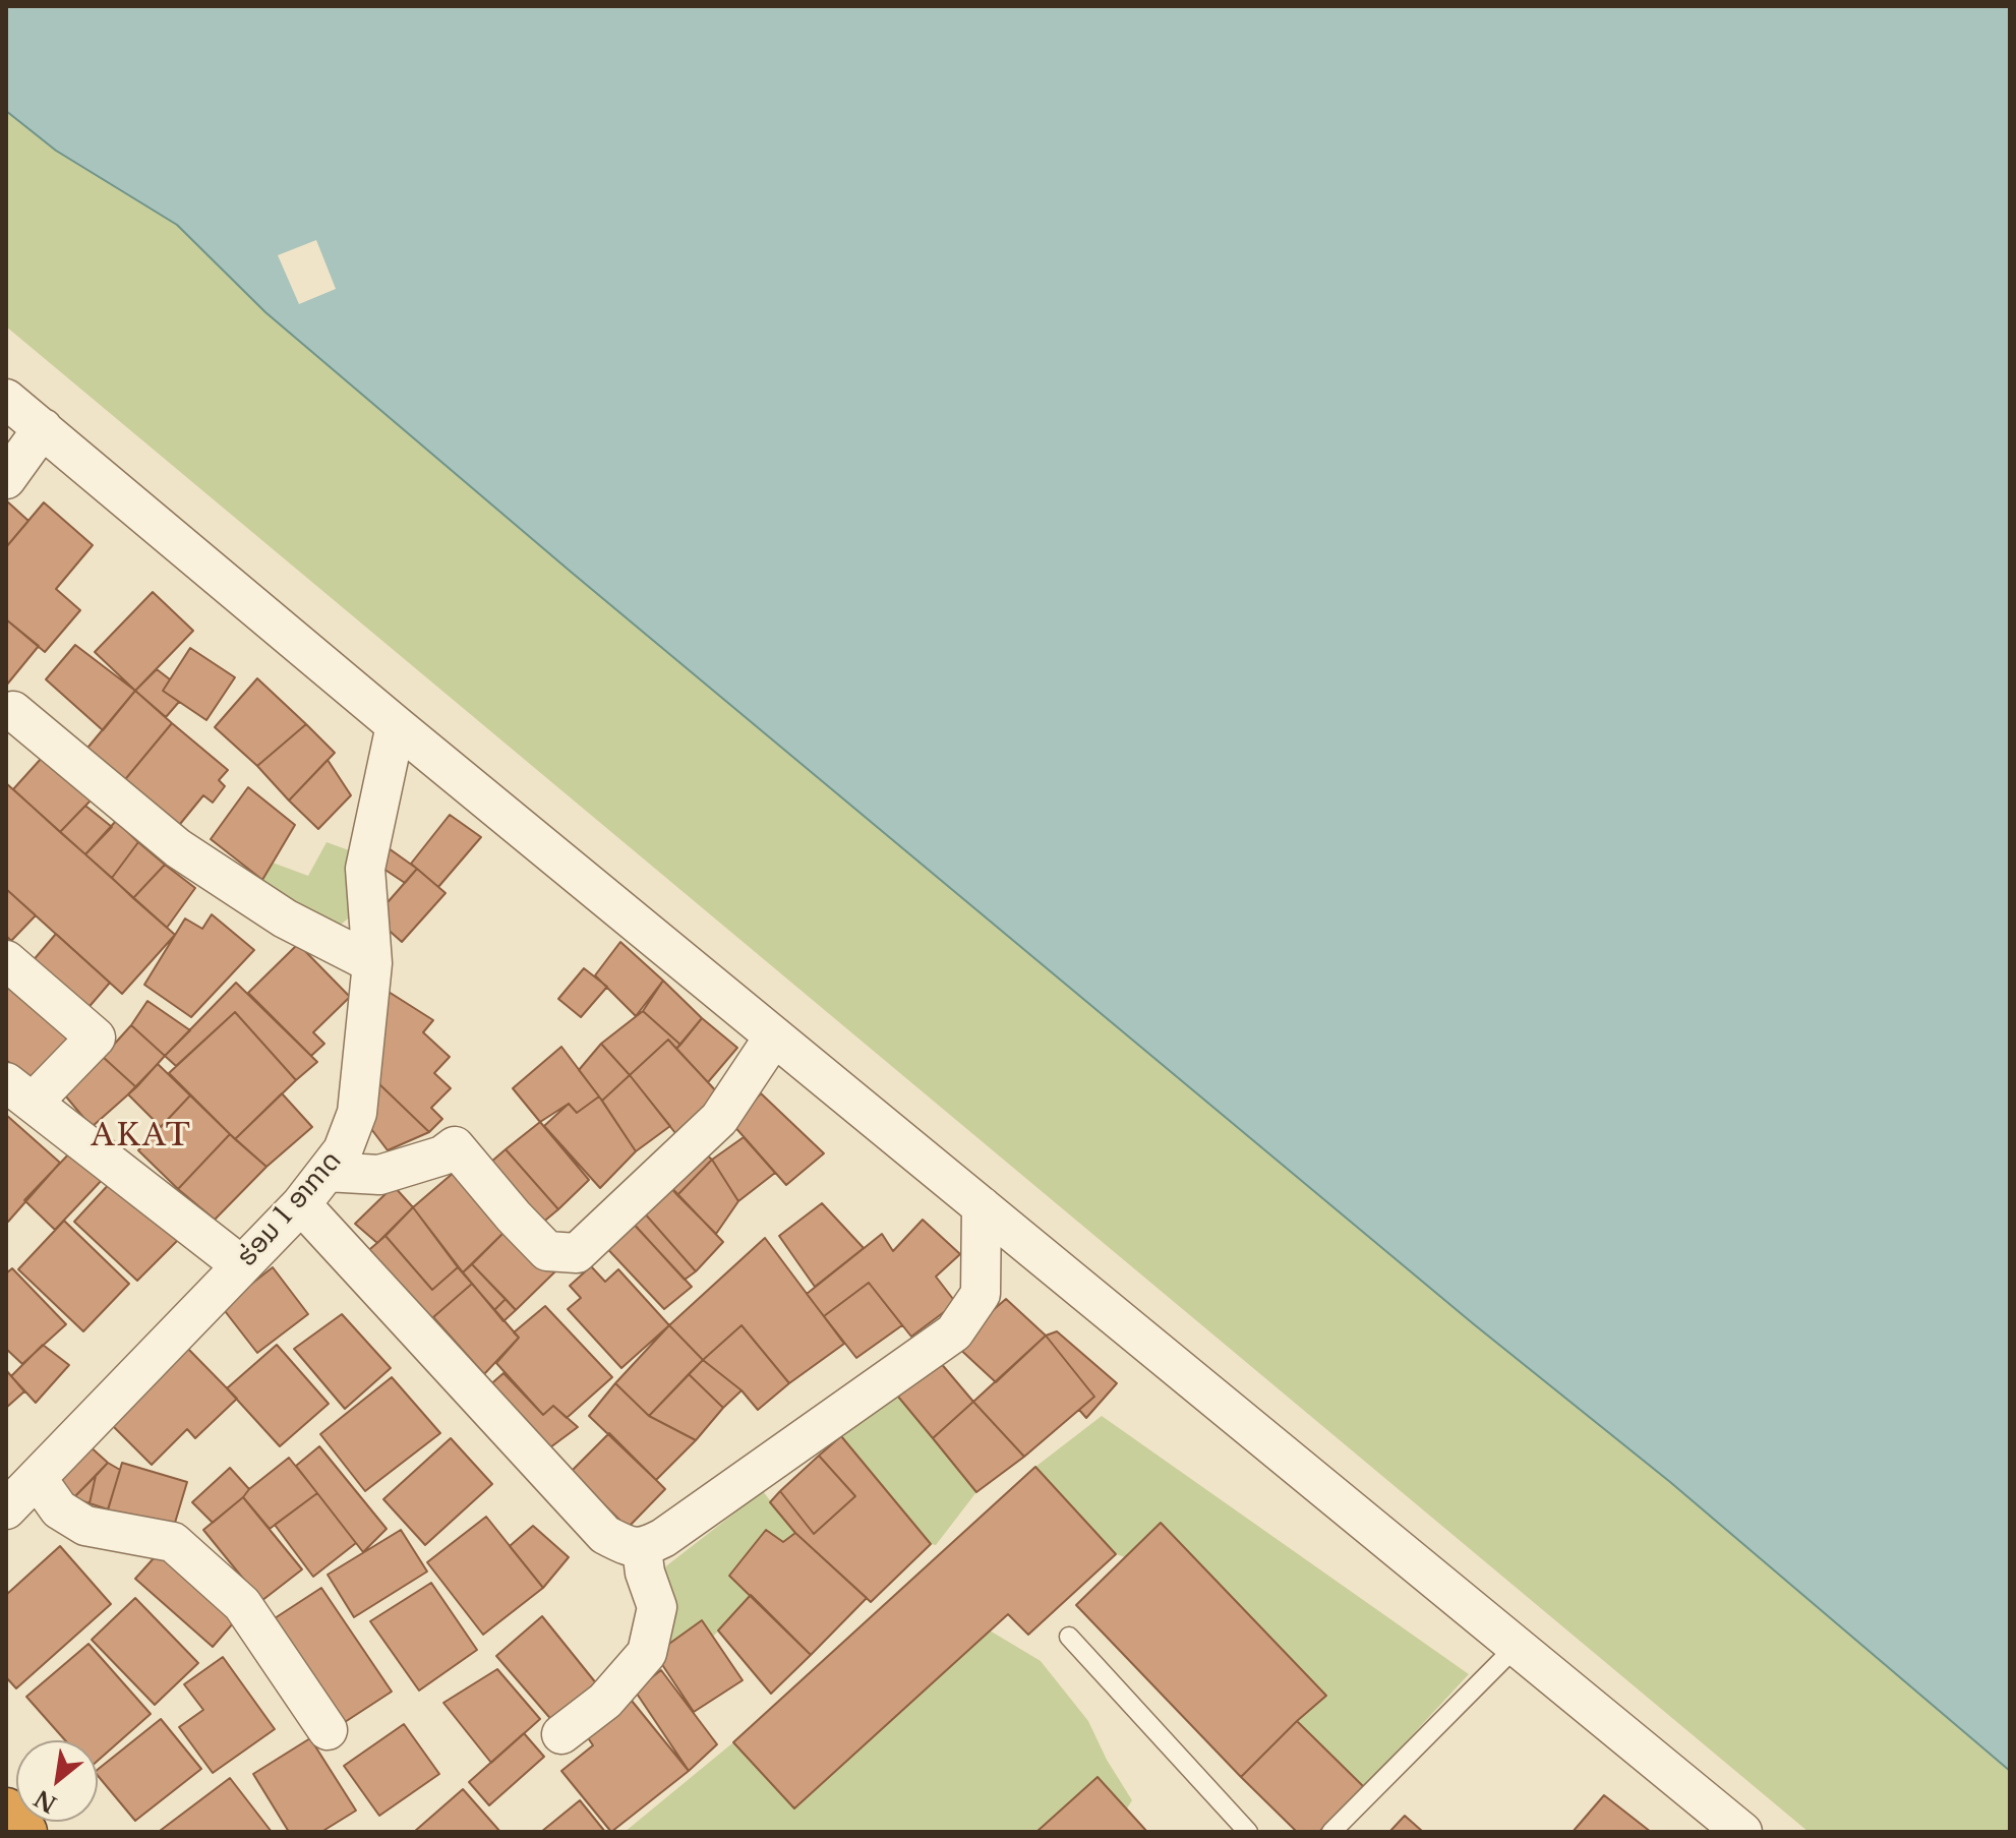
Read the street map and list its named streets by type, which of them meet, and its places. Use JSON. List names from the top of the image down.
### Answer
{
  "streets": {
    "street": ["ຮ່ອມ 1 ອາກາດ"]
  },
  "districts": ["AKAT"],
  "north": "bottom left"
}
